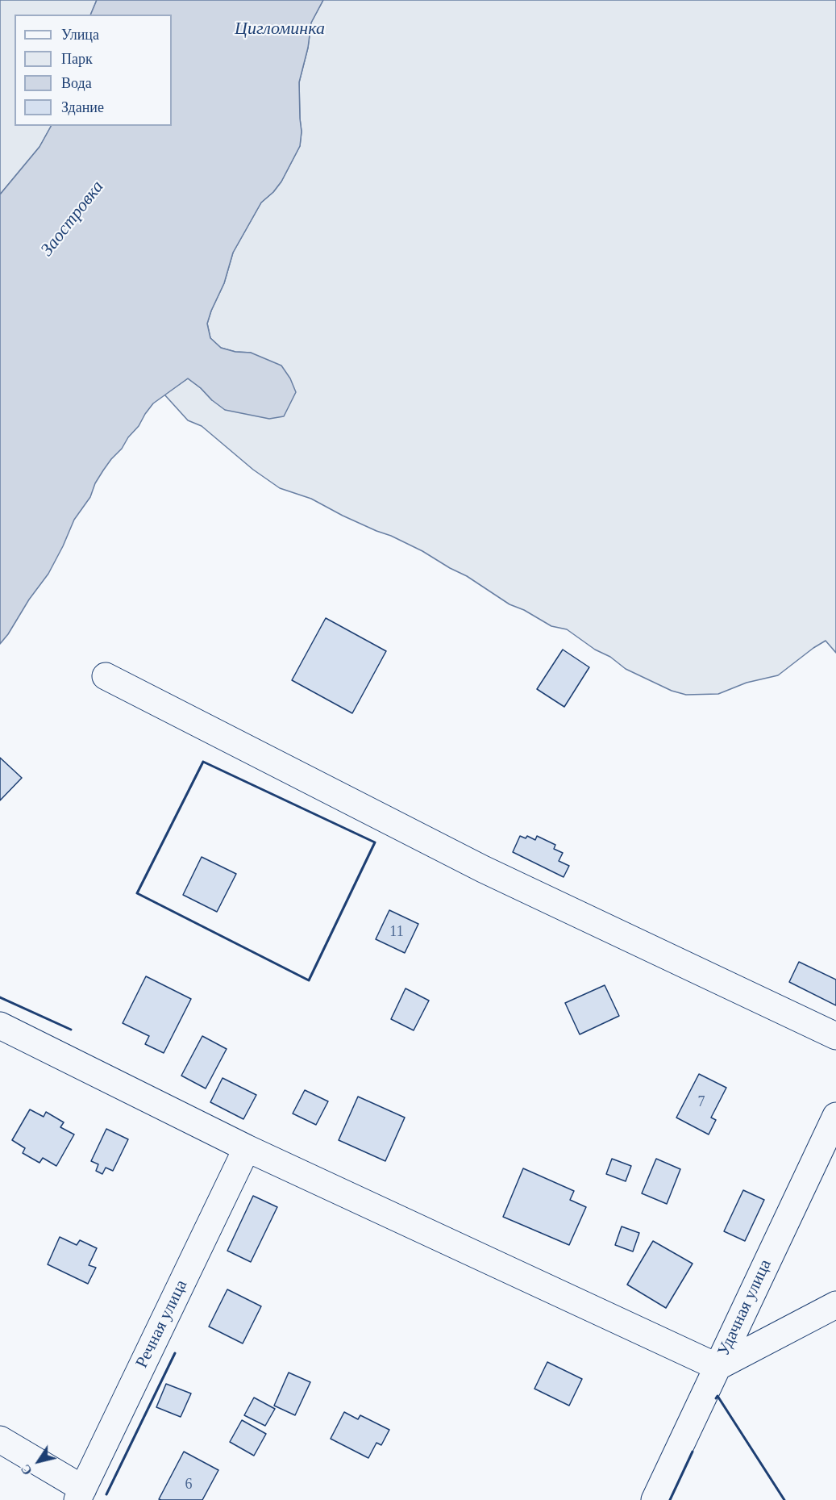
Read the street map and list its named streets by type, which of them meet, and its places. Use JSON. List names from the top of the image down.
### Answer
{
  "streets": {
    "street": ["Удачная улица", "Речная улица"]
  },
  "water": ["Цигломинка", "Заостровка"],
  "house_numbers": ["11", "7", "6"],
  "legend": [
    "Улица",
    "Парк",
    "Вода",
    "Здание"
  ],
  "north": "bottom left"
}
